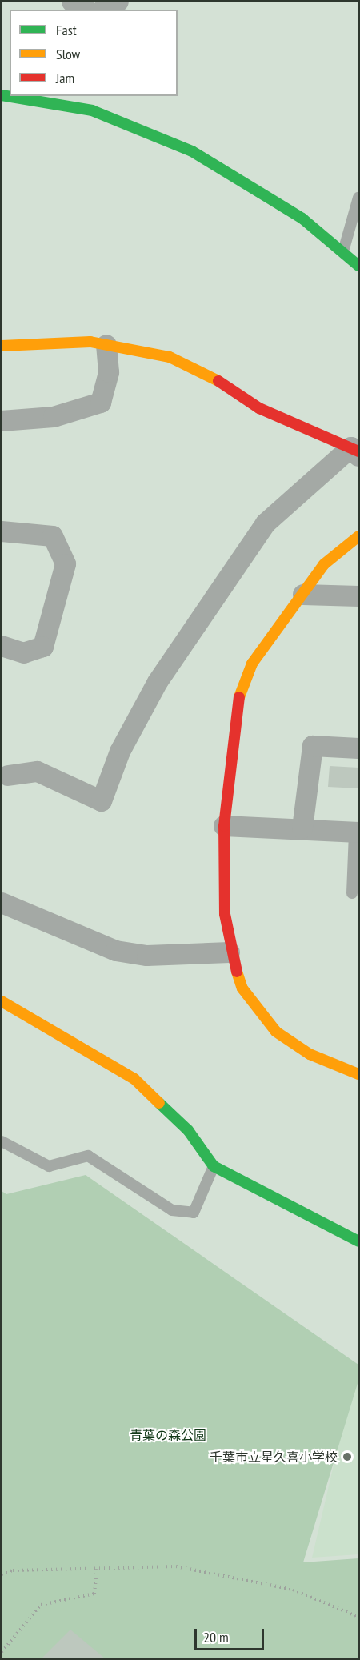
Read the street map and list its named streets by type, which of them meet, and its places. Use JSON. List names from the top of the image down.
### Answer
{
  "parks": ["青葉の森公園"],
  "places": ["千葉市立星久喜小学校"],
  "legend": ["Fast", "Slow", "Jam"],
  "scale_bar": "20 m"
}
